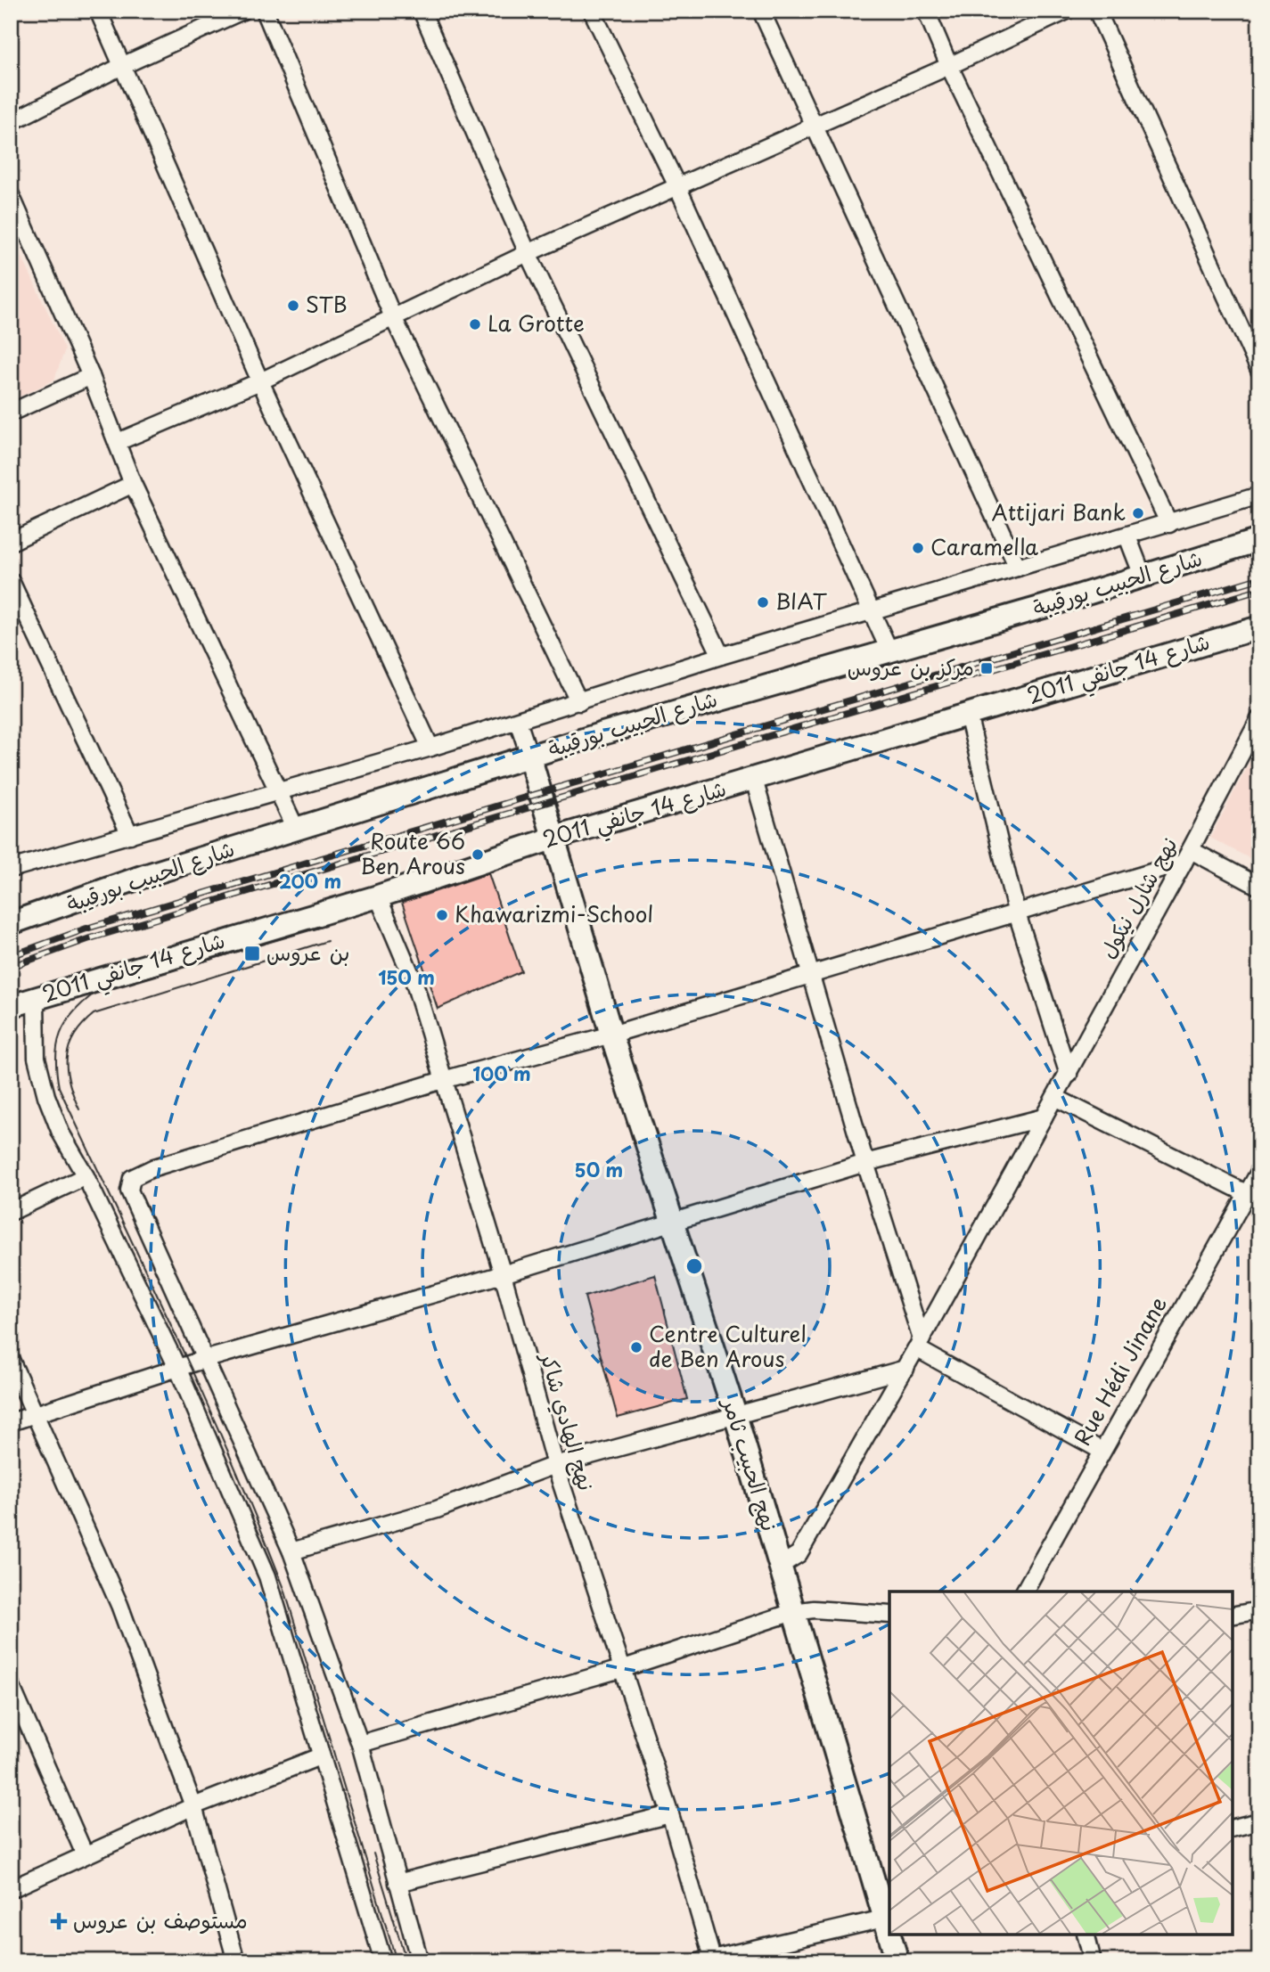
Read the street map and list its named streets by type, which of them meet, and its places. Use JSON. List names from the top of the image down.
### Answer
{
  "streets": {
    "street": [
      "شارع الحبيب بورقيبة",
      "شارع 14 جانفي 2011",
      "نهج شارل نيكول",
      "Rue Hédi Jinane",
      "نهج الهادي شاكر",
      "نهج الحبيب ثامر"
    ]
  },
  "crossings": [
    ["شارع الحبيب بورقيبة", "نهج الحبيب ثامر"],
    ["شارع 14 جانفي 2011", "نهج الهادي شاكر"],
    ["شارع 14 جانفي 2011", "نهج الحبيب ثامر"],
    ["نهج شارل نيكول", "نهج الحبيب ثامر"]
  ],
  "places": {
    "other": [
      "STB",
      "La Grotte",
      "Attijari Bank",
      "Caramella",
      "BIAT",
      "Route 66 Ben Arous",
      "Khawarizmi-School",
      "Centre Culturel de Ben Arous"
    ],
    "transit": ["مركز بن عروس", "بن عروس"],
    "health": ["مستوصف بن عروس"]
  },
  "rings": [
    "200 m",
    "150 m",
    "100 m",
    "50 m"
  ]
}
